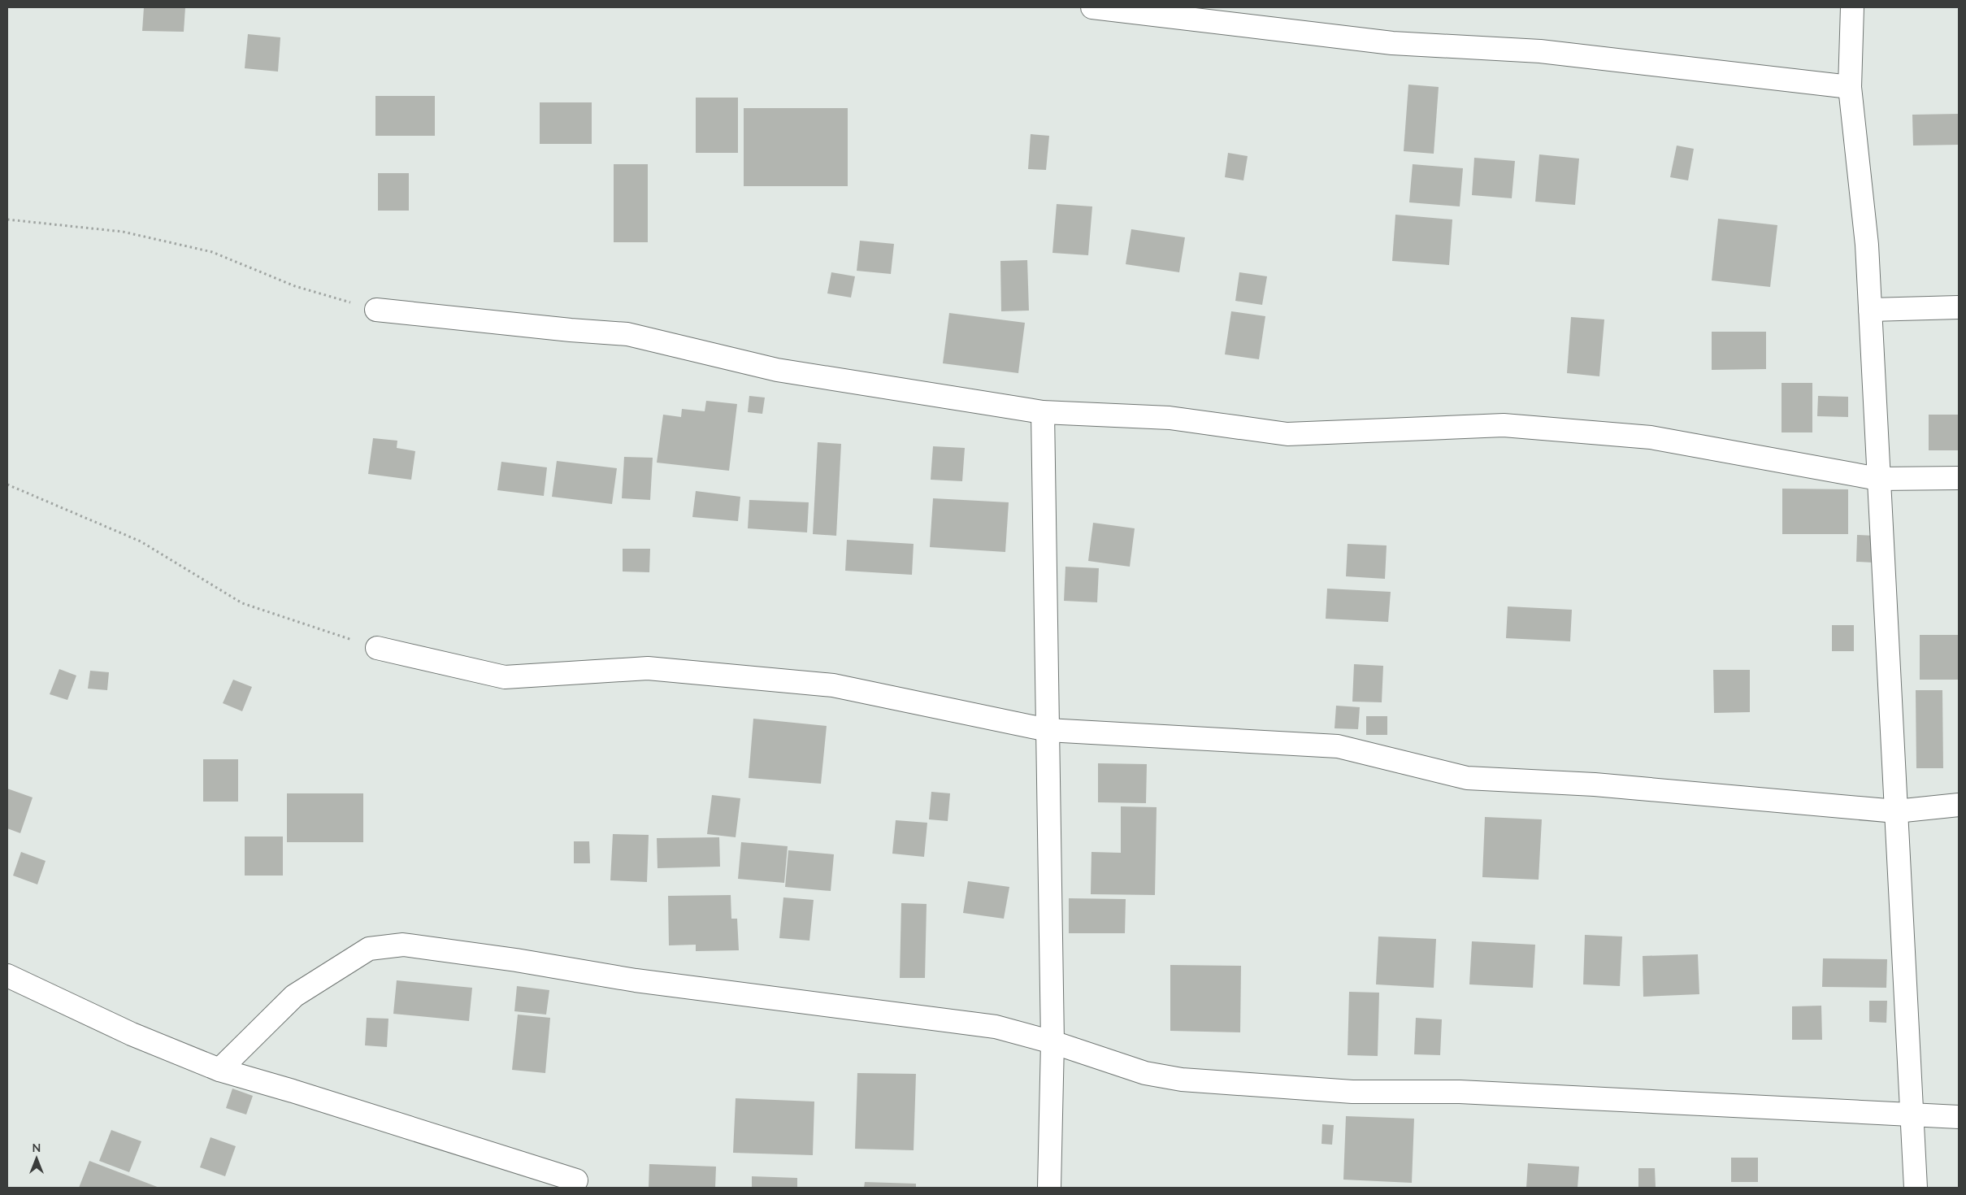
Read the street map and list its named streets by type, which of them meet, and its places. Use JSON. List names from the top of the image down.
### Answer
{
  "north": "top"
}
